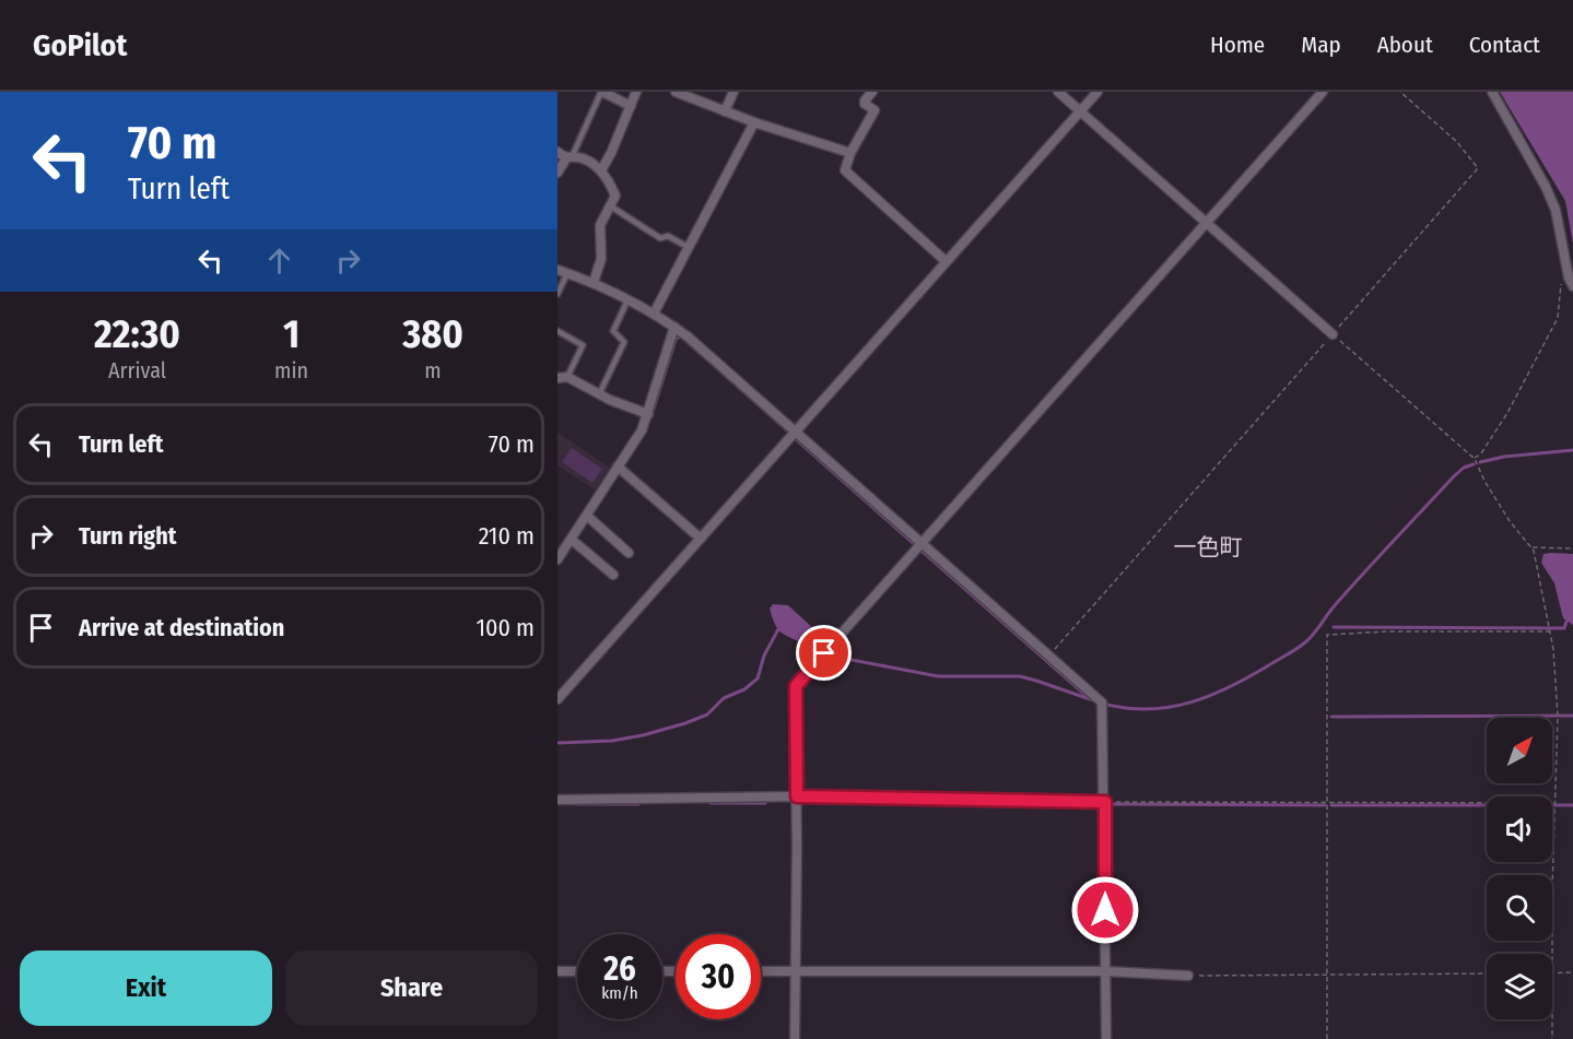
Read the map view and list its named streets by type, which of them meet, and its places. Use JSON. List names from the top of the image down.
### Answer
{
  "districts": ["一色町"],
  "north": "top right",
  "page": {
    "header": "GoPilot",
    "nav": [
      "Home",
      "Map",
      "About",
      "Contact"
    ],
    "turn": ["70 m", "Turn left"],
    "eta": [
      "22:30",
      "Arrival",
      "1",
      "min",
      "380",
      "m"
    ],
    "list": [
      {
        "name": "Turn left",
        "value": "70 m"
      },
      {
        "name": "Turn right",
        "value": "210 m"
      },
      {
        "name": "Arrive at destination",
        "value": "100 m"
      }
    ],
    "speed": "26 km/h",
    "limit": "30",
    "buttons": ["Exit", "Share"]
  }
}
